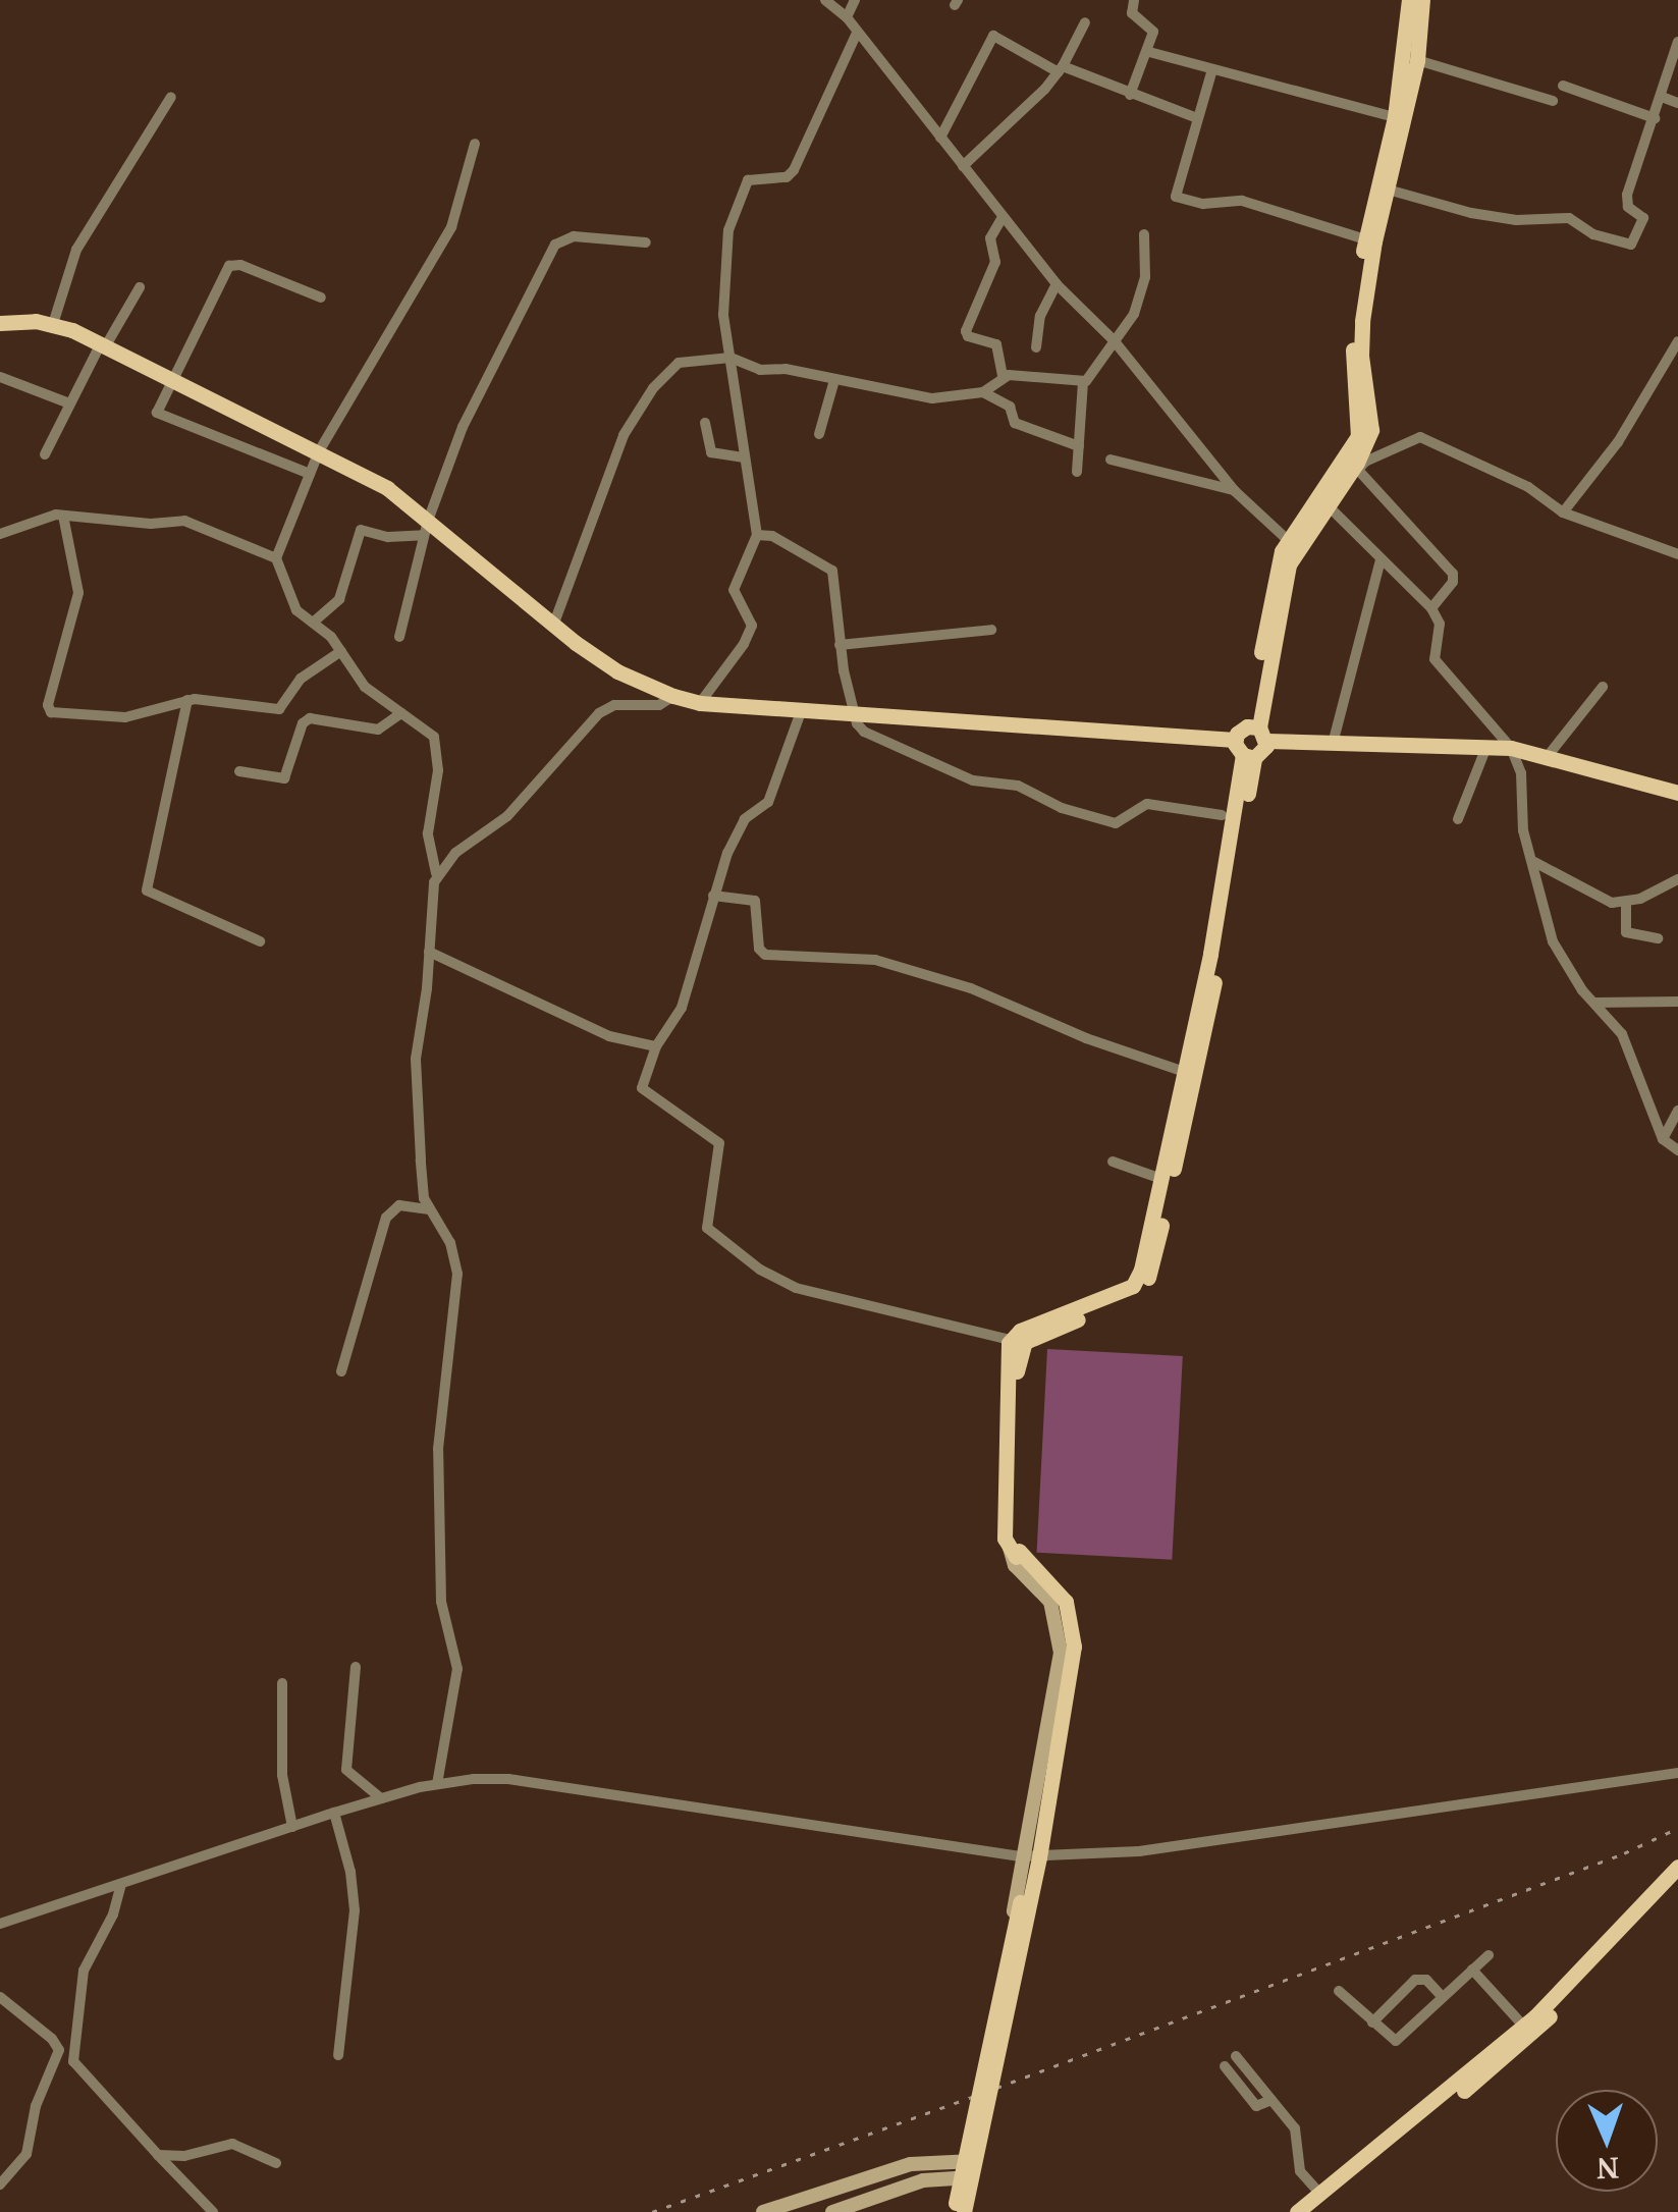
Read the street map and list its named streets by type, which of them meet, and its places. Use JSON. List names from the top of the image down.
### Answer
{
  "north": "bottom"
}
